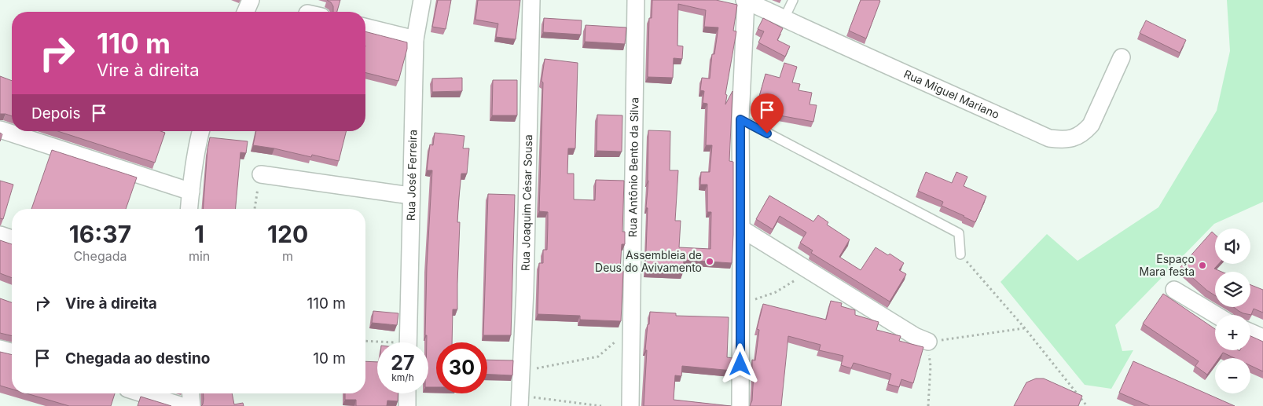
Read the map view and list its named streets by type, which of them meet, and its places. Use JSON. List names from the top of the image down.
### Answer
{
  "streets": {
    "street": [
      "Rua Miguel Mariano",
      "Rua Antônio Bento da Silva",
      "Rua José Ferreira",
      "Rua Joaquim César Sousa"
    ]
  },
  "places": ["Assembleia de Deus do Avivamento", "Espaço Mara festa"],
  "page": {
    "turn": ["110 m", "Vire à direita"],
    "then": "Depois",
    "eta": [
      "16:37",
      "Chegada",
      "1",
      "min",
      "120",
      "m"
    ],
    "map_buttons": ["+", "−"],
    "list": [
      {
        "name": "Vire à direita",
        "value": "110 m"
      },
      {
        "name": "Chegada ao destino",
        "value": "10 m"
      }
    ],
    "speed": "27 km/h",
    "limit": "30"
  }
}
